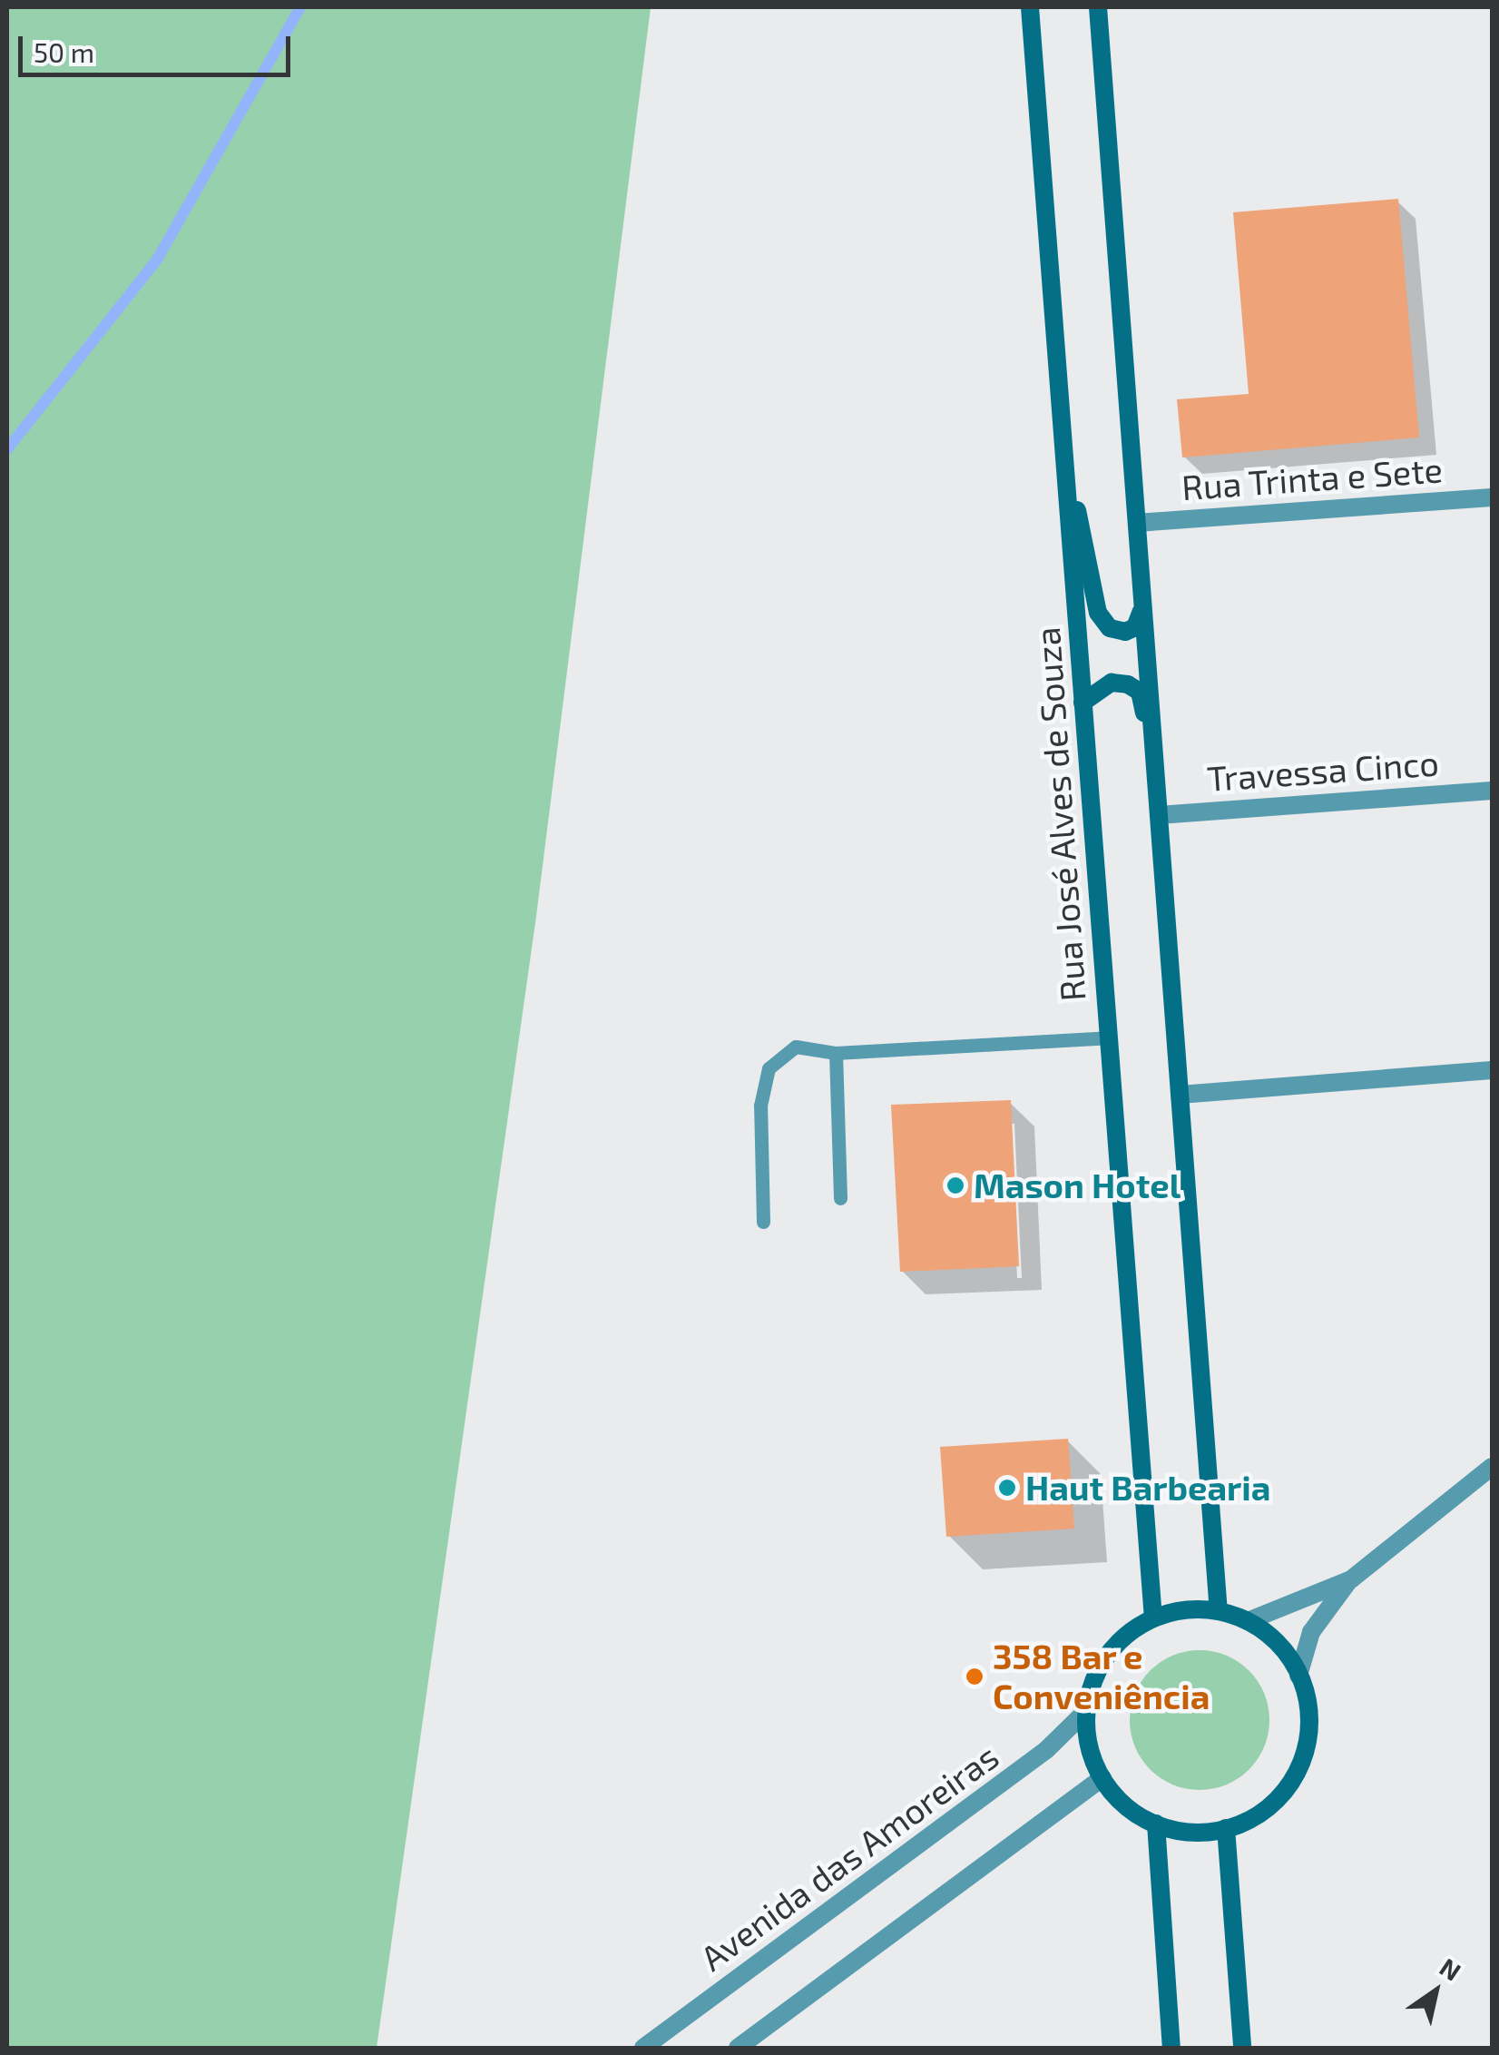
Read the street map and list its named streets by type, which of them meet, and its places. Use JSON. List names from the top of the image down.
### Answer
{
  "streets": {
    "main road": ["Rua José Alves de Souza"],
    "street": ["Rua Trinta e Sete", "Travessa Cinco", "Avenida das Amoreiras"]
  },
  "crossings": [
    ["Rua José Alves de Souza", "Avenida das Amoreiras"]
  ],
  "places": ["Mason Hotel", "Haut Barbearia", "358 Bar e Conveniência"],
  "scale_bar": "50 m",
  "north": "top right"
}
